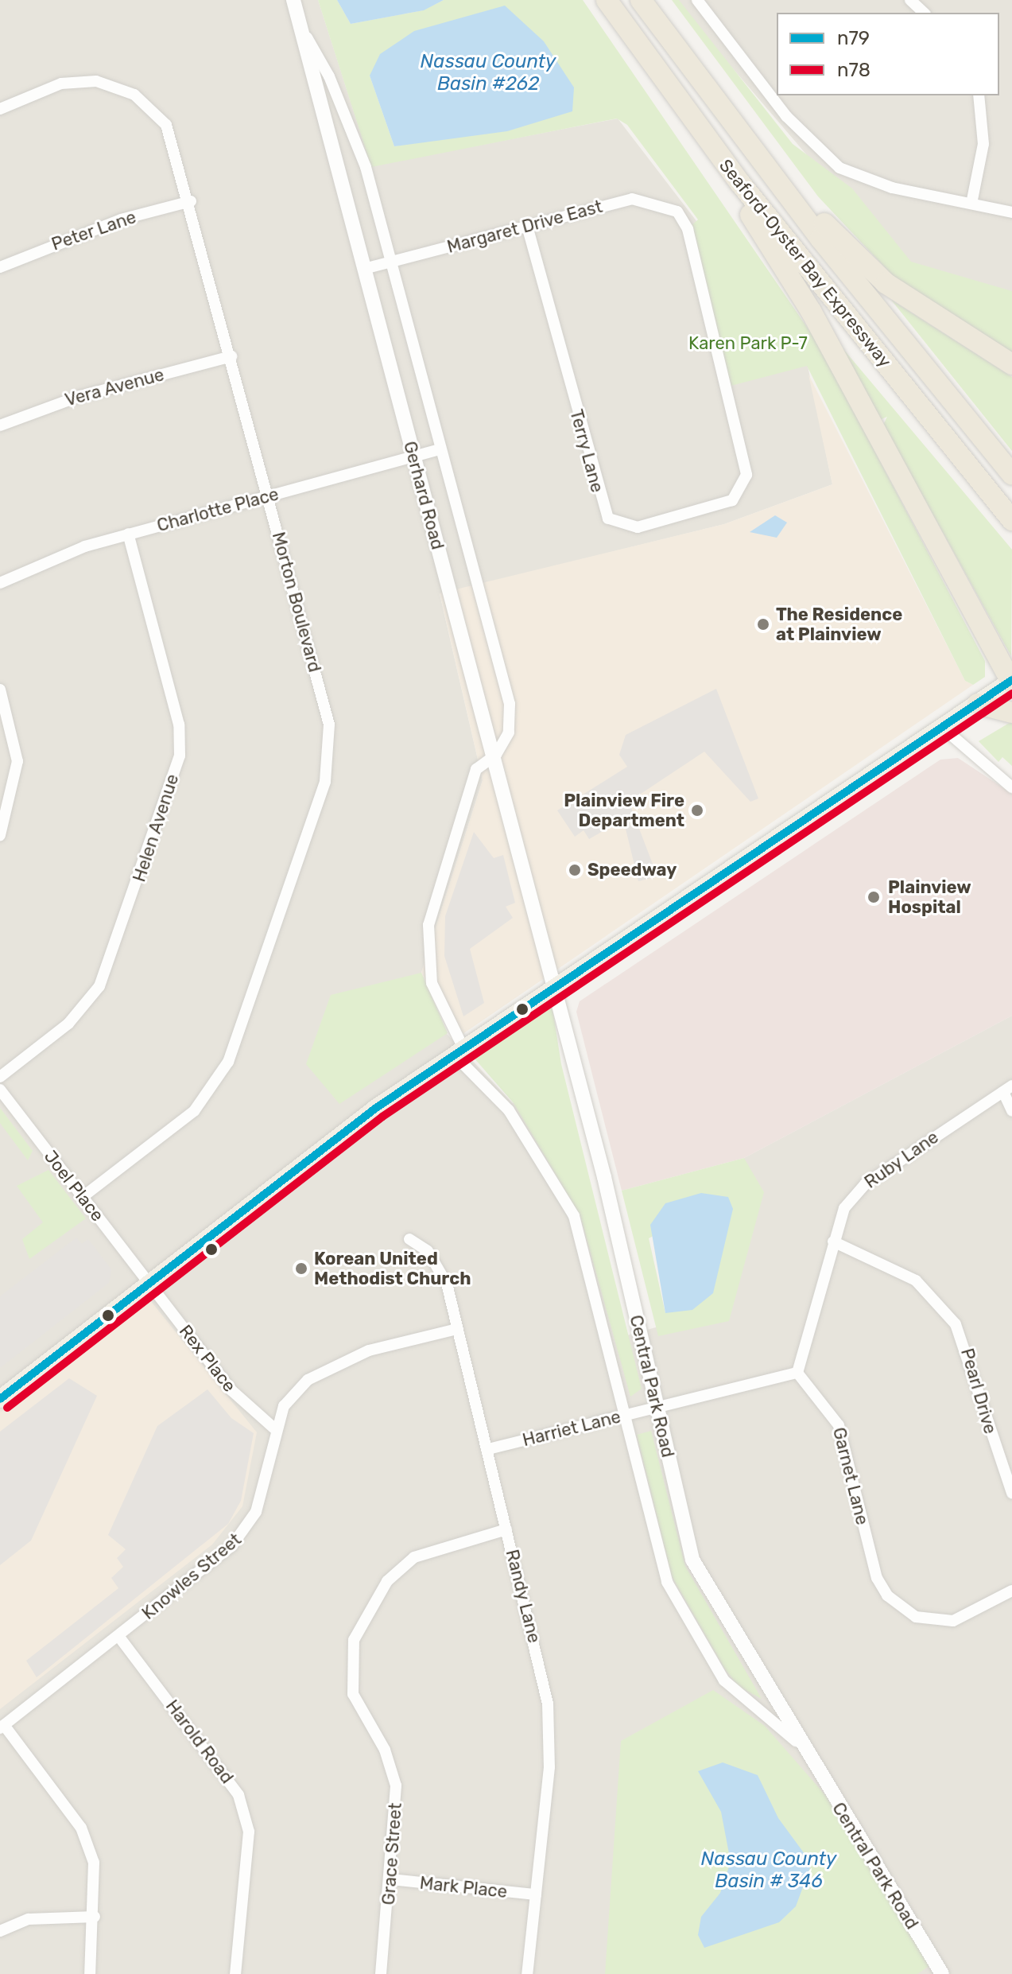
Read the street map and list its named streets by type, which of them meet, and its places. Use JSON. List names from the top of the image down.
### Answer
{
  "streets": {
    "highway": ["Seaford-Oyster Bay Expressway"],
    "street": [
      "Margaret Drive East",
      "Peter Lane",
      "Vera Avenue",
      "Terry Lane",
      "Gerhard Road",
      "Charlotte Place",
      "Morton Boulevard",
      "Helen Avenue",
      "Ruby Lane",
      "Joel Place",
      "Rex Place",
      "Central Park Road",
      "Pearl Drive",
      "Harriet Lane",
      "Garnet Lane",
      "Knowles Street",
      "Randy Lane",
      "Harold Road",
      "Grace Street",
      "Mark Place"
    ]
  },
  "crossings": [
    ["Margaret Drive East", "Terry Lane"],
    ["Margaret Drive East", "Gerhard Road"],
    ["Margaret Drive East", "Central Park Road"],
    ["Peter Lane", "Morton Boulevard"],
    ["Vera Avenue", "Morton Boulevard"],
    ["Gerhard Road", "Charlotte Place"],
    ["Gerhard Road", "Central Park Road"],
    ["Charlotte Place", "Morton Boulevard"],
    ["Charlotte Place", "Helen Avenue"],
    ["Charlotte Place", "Central Park Road"],
    ["Morton Boulevard", "Joel Place"],
    ["Ruby Lane", "Pearl Drive"],
    ["Ruby Lane", "Garnet Lane"],
    ["Joel Place", "Rex Place"],
    ["Rex Place", "Knowles Street"],
    ["Central Park Road", "Harriet Lane"],
    ["Harriet Lane", "Randy Lane"],
    ["Knowles Street", "Randy Lane"],
    ["Knowles Street", "Harold Road"],
    ["Randy Lane", "Grace Street"],
    ["Randy Lane", "Mark Place"],
    ["Grace Street", "Mark Place"]
  ],
  "water": ["Nassau County Basin #262", "Nassau County Basin # 346"],
  "parks": ["Karen Park P-7"],
  "places": [
    "The Residence at Plainview",
    "Plainview Fire Department",
    "Speedway",
    "Plainview Hospital",
    "Korean United Methodist Church"
  ],
  "lines": ["transit line n79", "transit line n78"],
  "legend": ["n79", "n78"]
}
